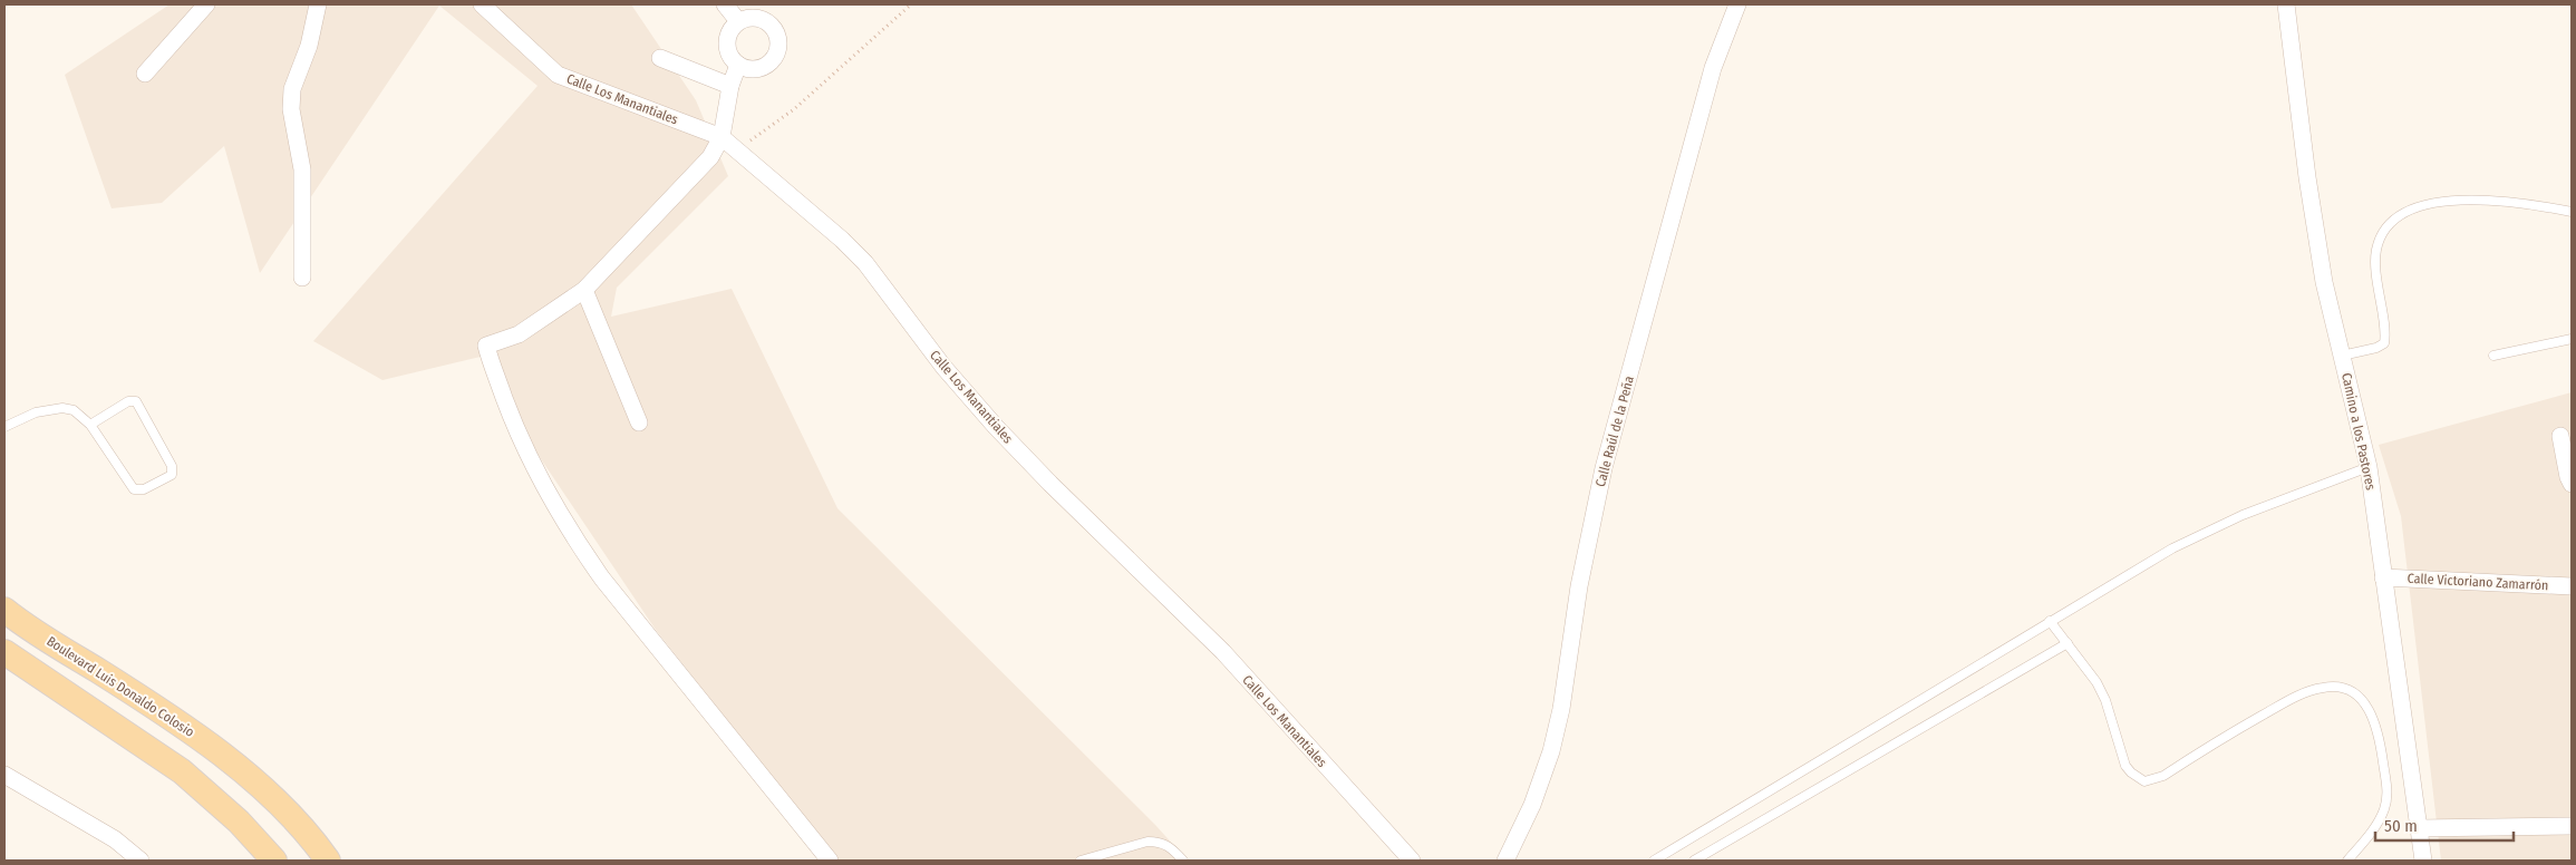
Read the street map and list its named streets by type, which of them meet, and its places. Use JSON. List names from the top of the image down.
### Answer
{
  "streets": {
    "main road": ["Boulevard Luis Donaldo Colosio"],
    "street": [
      "Calle Los Manantiales",
      "Calle Raúl de la Peña",
      "Camino a los Pastores",
      "Calle Victoriano Zamarrón"
    ]
  },
  "crossings": [
    ["Camino a los Pastores", "Calle Victoriano Zamarrón"]
  ],
  "scale_bar": "50 m"
}
